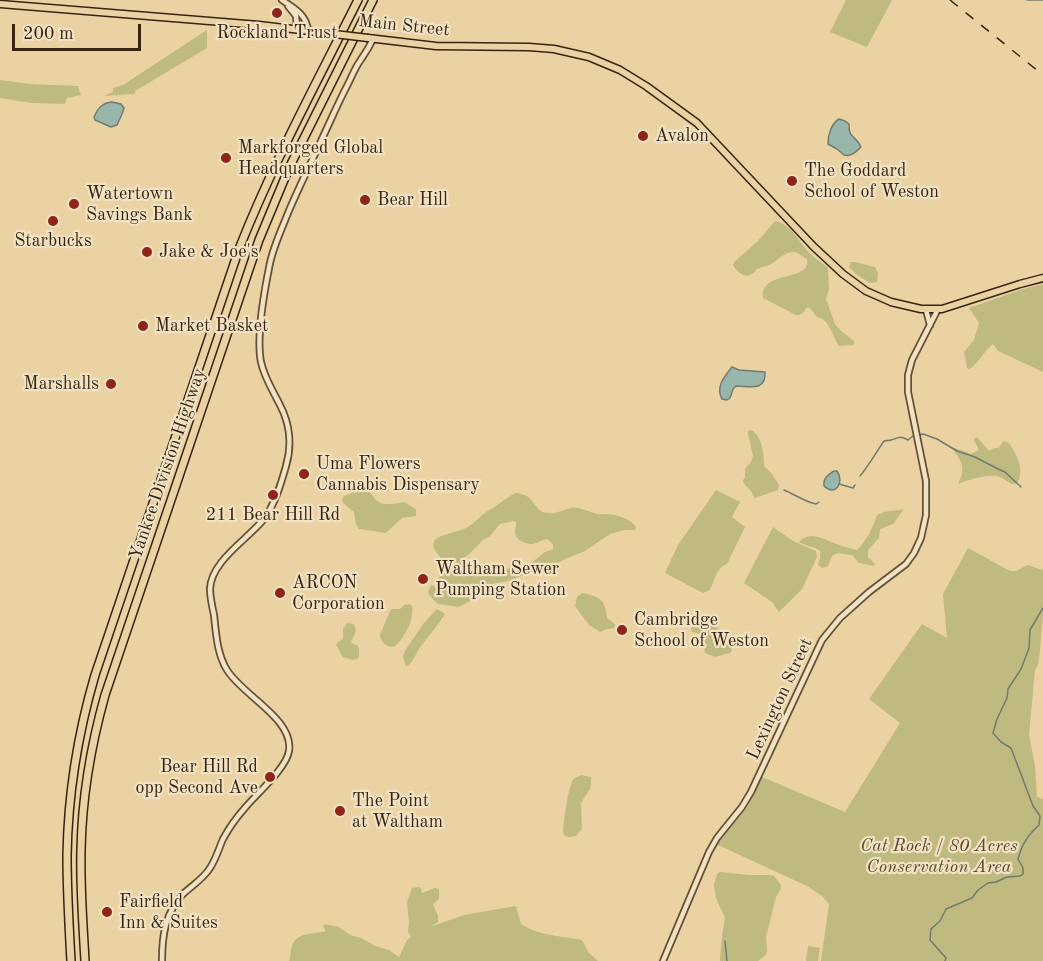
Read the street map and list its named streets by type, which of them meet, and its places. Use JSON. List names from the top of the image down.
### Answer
{
  "streets": {
    "highway": ["Yankee Division Highway"],
    "main road": ["Main Street"],
    "street": ["Lexington Street"]
  },
  "crossings": [
    ["Main Street", "Lexington Street"]
  ],
  "parks": ["Cat Rock / 80 Acres Conservation Area"],
  "places": [
    "Rockland Trust",
    "Avalon",
    "Markforged Global Headquarters",
    "The Goddard School of Weston",
    "Bear Hill",
    "Watertown Savings Bank",
    "Starbucks",
    "Jake & Joe's",
    "Market Basket",
    "Marshalls",
    "Uma Flowers Cannabis Dispensary",
    "211 Bear Hill Rd",
    "Waltham Sewer Pumping Station",
    "ARCON Corporation",
    "Cambridge School of Weston",
    "Bear Hill Rd opp Second Ave",
    "The Point at Waltham",
    "Fairfield Inn & Suites"
  ],
  "scale_bar": "200 m"
}
